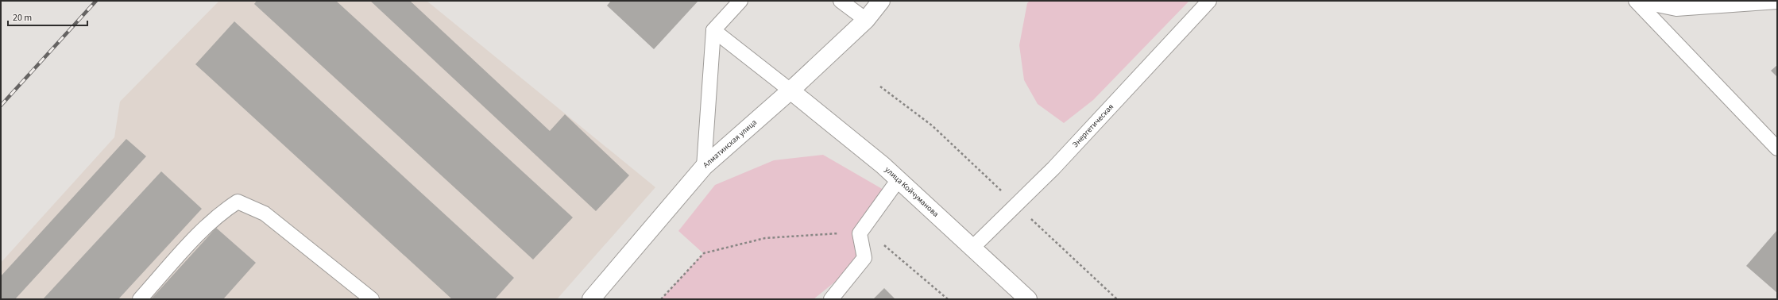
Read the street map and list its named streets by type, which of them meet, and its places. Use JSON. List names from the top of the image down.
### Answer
{
  "streets": {
    "street": ["Алматинская улица", "улица Койчуманова"],
    "lane": ["Энергетическая"]
  },
  "crossings": [
    ["Энергетическая", "улица Койчуманова"],
    ["Алматинская улица", "улица Койчуманова"]
  ],
  "scale_bar": "20 m"
}
